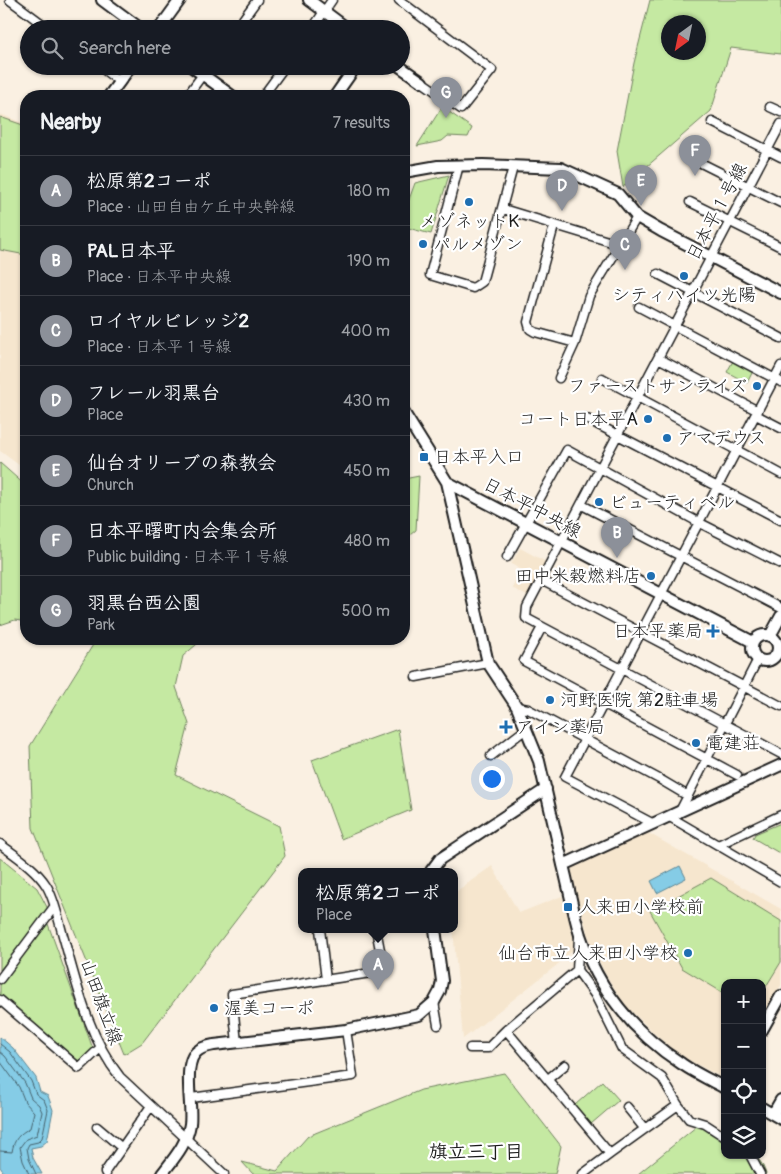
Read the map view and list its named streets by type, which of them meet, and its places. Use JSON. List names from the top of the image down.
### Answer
{
  "streets": {
    "street": ["日本平１号線", "日本平中央線", "山田旗立線"]
  },
  "crossings": [
    ["日本平１号線", "日本平中央線"]
  ],
  "districts": ["旗立三丁目"],
  "places": {
    "other": [
      "メゾネットK",
      "パルメゾン",
      "シティハイツ光陽",
      "ファーストサンライズ",
      "コート日本平A",
      "アマデウス",
      "ビューティベル",
      "田中米穀燃料店",
      "河野医院 第2駐車場",
      "電建荘",
      "仙台市立人来田小学校",
      "渥美コーポ"
    ],
    "transit": ["日本平入口", "人来田小学校前"],
    "health": ["日本平薬局", "アイン薬局"]
  },
  "north": "bottom left",
  "page": {
    "search": "Search here",
    "pins": [
      "G",
      "F",
      "E",
      "D",
      "C",
      "B",
      "A"
    ],
    "heading": ["Nearby", "7 results"],
    "list": [
      {
        "mark": "A",
        "name": "松原第2コーポ",
        "note": "Place · 山田自由ケ丘中央幹線",
        "value": "180 m"
      },
      {
        "mark": "B",
        "name": "PAL日本平",
        "note": "Place · 日本平中央線",
        "value": "190 m"
      },
      {
        "mark": "C",
        "name": "ロイヤルビレッジ2",
        "note": "Place · 日本平１号線",
        "value": "400 m"
      },
      {
        "mark": "D",
        "name": "フレール羽黒台",
        "note": "Place",
        "value": "430 m"
      },
      {
        "mark": "E",
        "name": "仙台オリーブの森教会",
        "note": "Church",
        "value": "450 m"
      },
      {
        "mark": "F",
        "name": "日本平曙町内会集会所",
        "note": "Public building · 日本平１号線",
        "value": "480 m"
      },
      {
        "mark": "G",
        "name": "羽黒台西公園",
        "note": "Park",
        "value": "500 m"
      }
    ],
    "popup": ["松原第2コーポ", "Place"],
    "map_buttons": ["+", "−"]
  }
}
